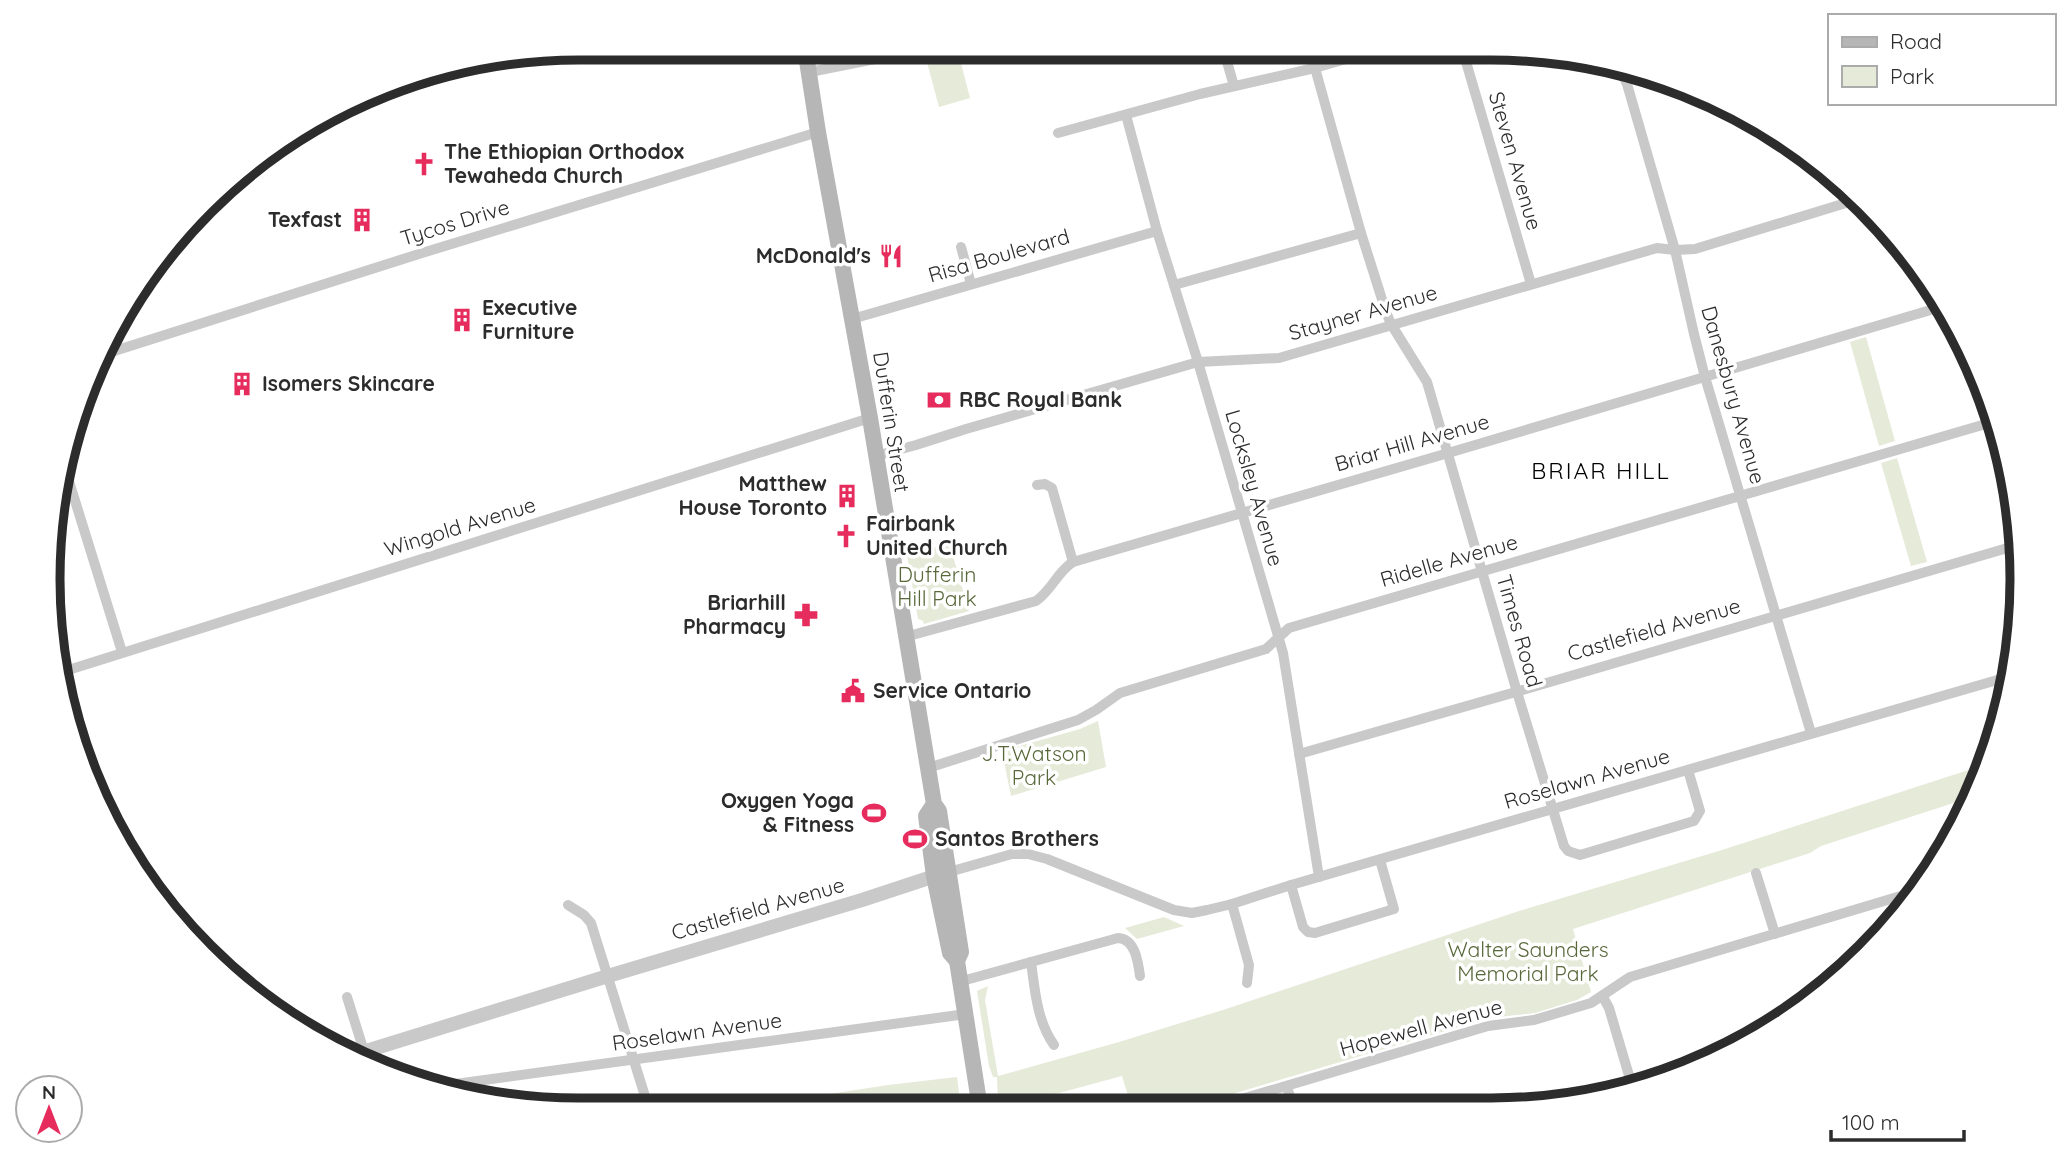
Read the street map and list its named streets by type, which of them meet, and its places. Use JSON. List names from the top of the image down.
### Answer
{
  "streets": {
    "main road": ["Dufferin Street"],
    "street": [
      "Steven Avenue",
      "Tycos Drive",
      "Risa Boulevard",
      "Stayner Avenue",
      "Danesbury Avenue",
      "Briar Hill Avenue",
      "Locksley Avenue",
      "Wingold Avenue",
      "Ridelle Avenue",
      "Castlefield Avenue",
      "Times Road",
      "Roselawn Avenue",
      "Hopewell Avenue"
    ]
  },
  "crossings": [
    ["Steven Avenue", "Stayner Avenue"],
    ["Tycos Drive", "Dufferin Street"],
    ["Risa Boulevard", "Dufferin Street"],
    ["Risa Boulevard", "Locksley Avenue"],
    ["Stayner Avenue", "Danesbury Avenue"],
    ["Stayner Avenue", "Dufferin Street"],
    ["Stayner Avenue", "Locksley Avenue"],
    ["Stayner Avenue", "Times Road"],
    ["Danesbury Avenue", "Briar Hill Avenue"],
    ["Danesbury Avenue", "Ridelle Avenue"],
    ["Danesbury Avenue", "Castlefield Avenue"],
    ["Danesbury Avenue", "Roselawn Avenue"],
    ["Dufferin Street", "Wingold Avenue"],
    ["Dufferin Street", "Ridelle Avenue"],
    ["Dufferin Street", "Castlefield Avenue"],
    ["Dufferin Street", "Roselawn Avenue"],
    ["Briar Hill Avenue", "Locksley Avenue"],
    ["Briar Hill Avenue", "Times Road"],
    ["Locksley Avenue", "Ridelle Avenue"],
    ["Locksley Avenue", "Castlefield Avenue"],
    ["Locksley Avenue", "Roselawn Avenue"],
    ["Ridelle Avenue", "Times Road"],
    ["Castlefield Avenue", "Times Road"],
    ["Castlefield Avenue", "Roselawn Avenue"],
    ["Times Road", "Roselawn Avenue"]
  ],
  "districts": ["BRIAR HILL"],
  "parks": ["Dufferin Hill Park", "J.T.Watson Park", "Walter Saunders Memorial Park"],
  "places": {
    "church": ["The Ethiopian Orthodox Tewaheda Church", "Fairbank United Church"],
    "building": [
      "Texfast",
      "Executive Furniture",
      "Isomers Skincare",
      "Matthew House Toronto"
    ],
    "restaurant": ["McDonald's"],
    "bank": ["RBC Royal Bank"],
    "pharmacy": ["Briarhill Pharmacy"],
    "public building": ["Service Ontario"],
    "sports": ["Oxygen Yoga & Fitness", "Santos Brothers"]
  },
  "legend": ["Road", "Park"],
  "scale_bar": "100 m",
  "north": "top"
}
